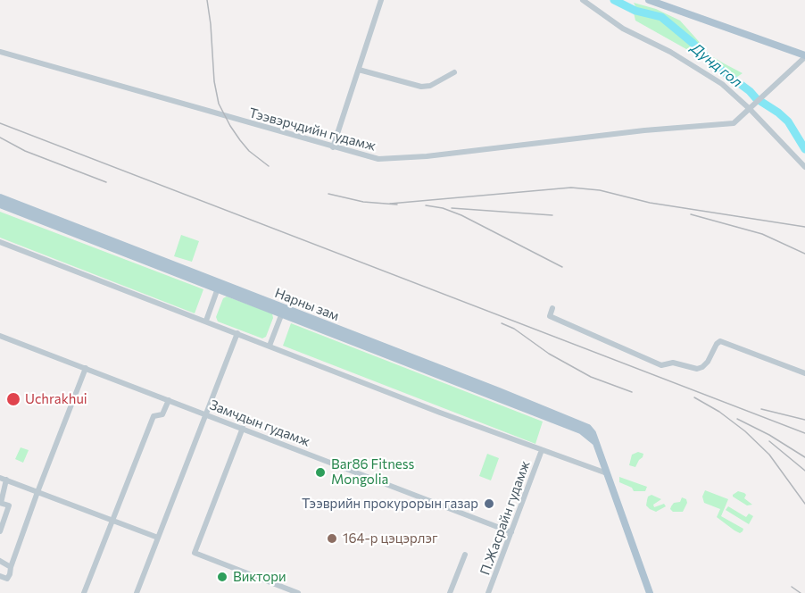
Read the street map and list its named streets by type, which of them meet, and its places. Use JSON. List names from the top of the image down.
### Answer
{
  "streets": {
    "main road": ["Нарны зам"],
    "street": ["Тээвэрчдийн гудамж", "Замчдын гудамж", "П.Жасрайн гудамж"]
  },
  "crossings": [
    ["Замчдын гудамж", "П.Жасрайн гудамж"]
  ],
  "water": ["Дунд гол"],
  "places": [
    "Uchrakhui",
    "Bar86 Fitness Mongolia",
    "Тээврийн прокурорын газар",
    "164-р цэцэрлэг",
    "Виктори"
  ]
}
